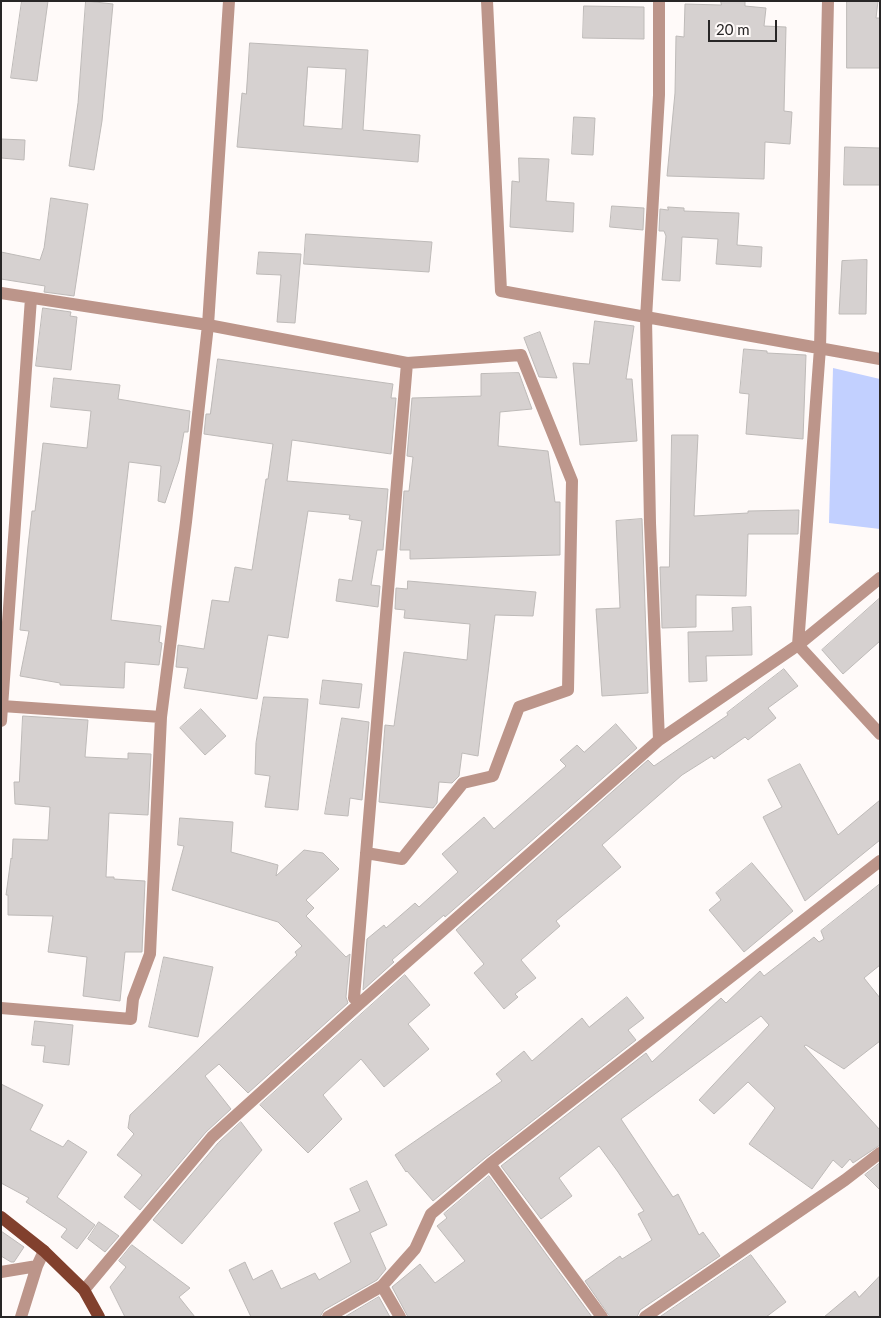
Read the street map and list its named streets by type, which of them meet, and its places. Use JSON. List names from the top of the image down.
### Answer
{
  "scale_bar": "20 m"
}
